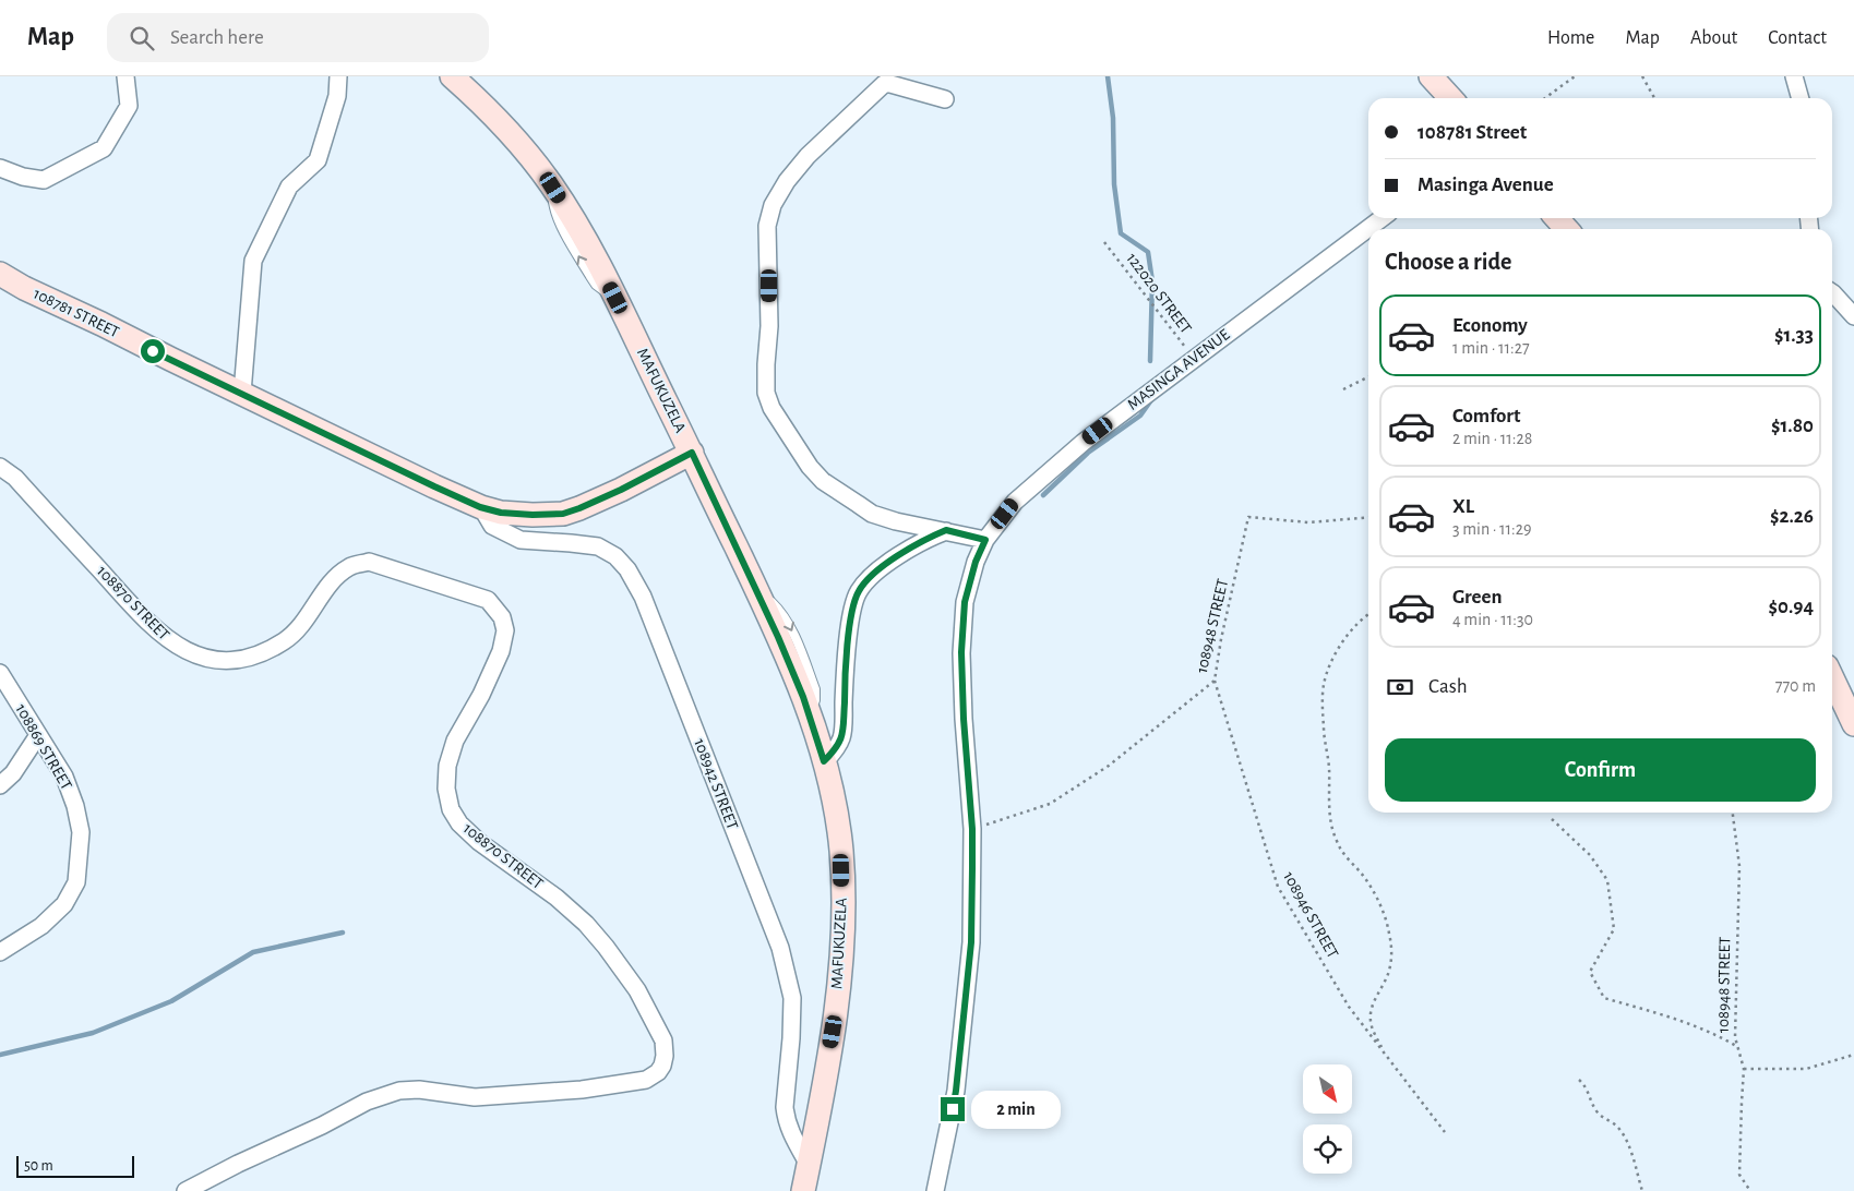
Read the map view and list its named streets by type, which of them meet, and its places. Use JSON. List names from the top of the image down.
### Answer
{
  "streets": {
    "main road": ["108781 STREET", "MAFUKUZELA"],
    "street": [
      "MASINGA AVENUE",
      "108870 STREET",
      "108869 STREET",
      "108942 STREET"
    ],
    "path": ["122020 STREET", "108948 STREET", "108946 STREET"]
  },
  "crossings": [
    ["122020 STREET", "MASINGA AVENUE"],
    ["108781 STREET", "MAFUKUZELA"],
    ["108781 STREET", "108942 STREET"],
    ["MASINGA AVENUE", "108948 STREET"],
    ["MAFUKUZELA", "108942 STREET"],
    ["108948 STREET", "108946 STREET"]
  ],
  "scale_bar": "50 m",
  "north": "bottom right",
  "page": {
    "header": "Map",
    "search": "Search here",
    "nav": [
      "Home",
      "Map",
      "About",
      "Contact"
    ],
    "banner": ["108781 Street", "Masinga Avenue"],
    "heading": "Choose a ride",
    "list": [
      {
        "name": "Economy",
        "note": "1 min · 11:27",
        "value": "$1.33"
      },
      {
        "name": "Comfort",
        "note": "2 min · 11:28",
        "value": "$1.80"
      },
      {
        "name": "XL",
        "note": "3 min · 11:29",
        "value": "$2.26"
      },
      {
        "name": "Green",
        "note": "4 min · 11:30",
        "value": "$0.94"
      }
    ],
    "pay": ["Cash", "770 m"],
    "buttons": "Confirm",
    "bubble": "2 min",
    "scale": "50 m"
  }
}
